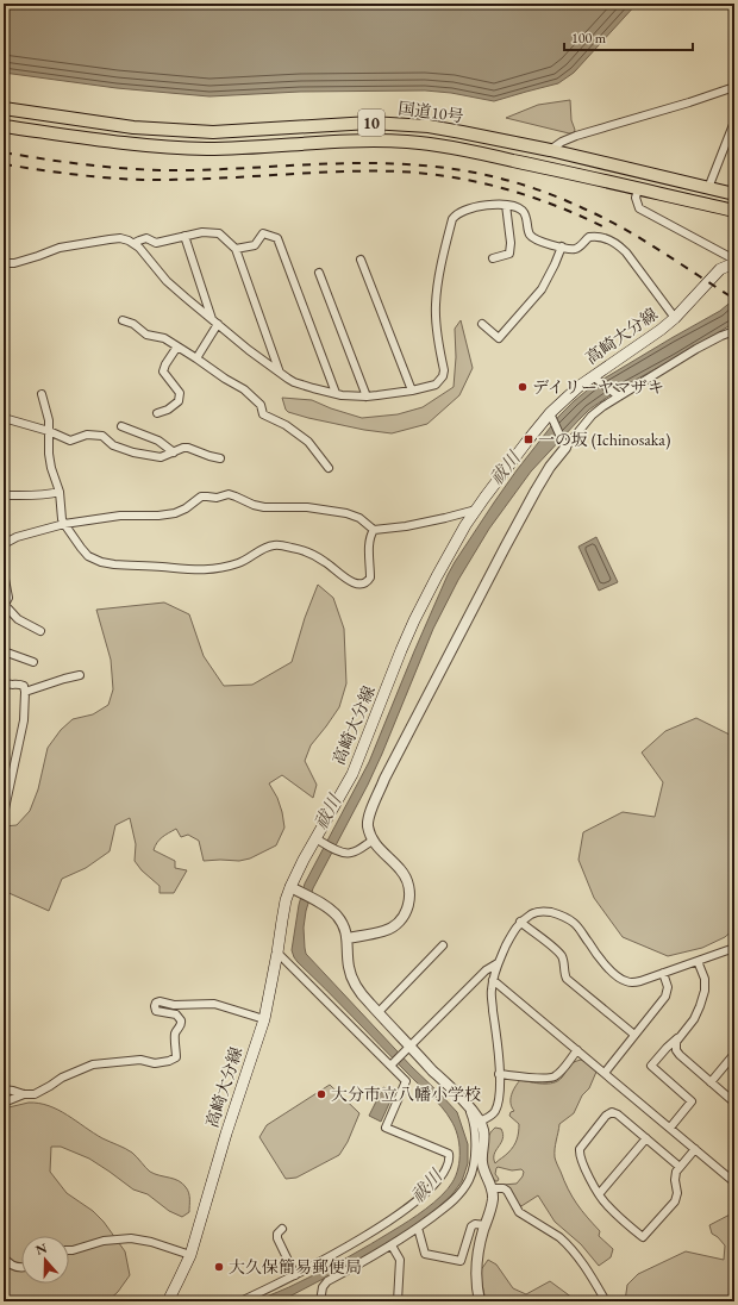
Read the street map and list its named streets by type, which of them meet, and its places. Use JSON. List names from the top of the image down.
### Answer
{
  "streets": {
    "highway": ["国道10号", "10"],
    "main road": ["高崎大分線"]
  },
  "water": ["祓川"],
  "places": {
    "other": ["デイリーヤマザキ", "大分市立八幡小学校", "大久保簡易郵便局"],
    "transit": ["一の坂 (Ichinosaka)"]
  },
  "scale_bar": "100 m",
  "north": "top"
}
